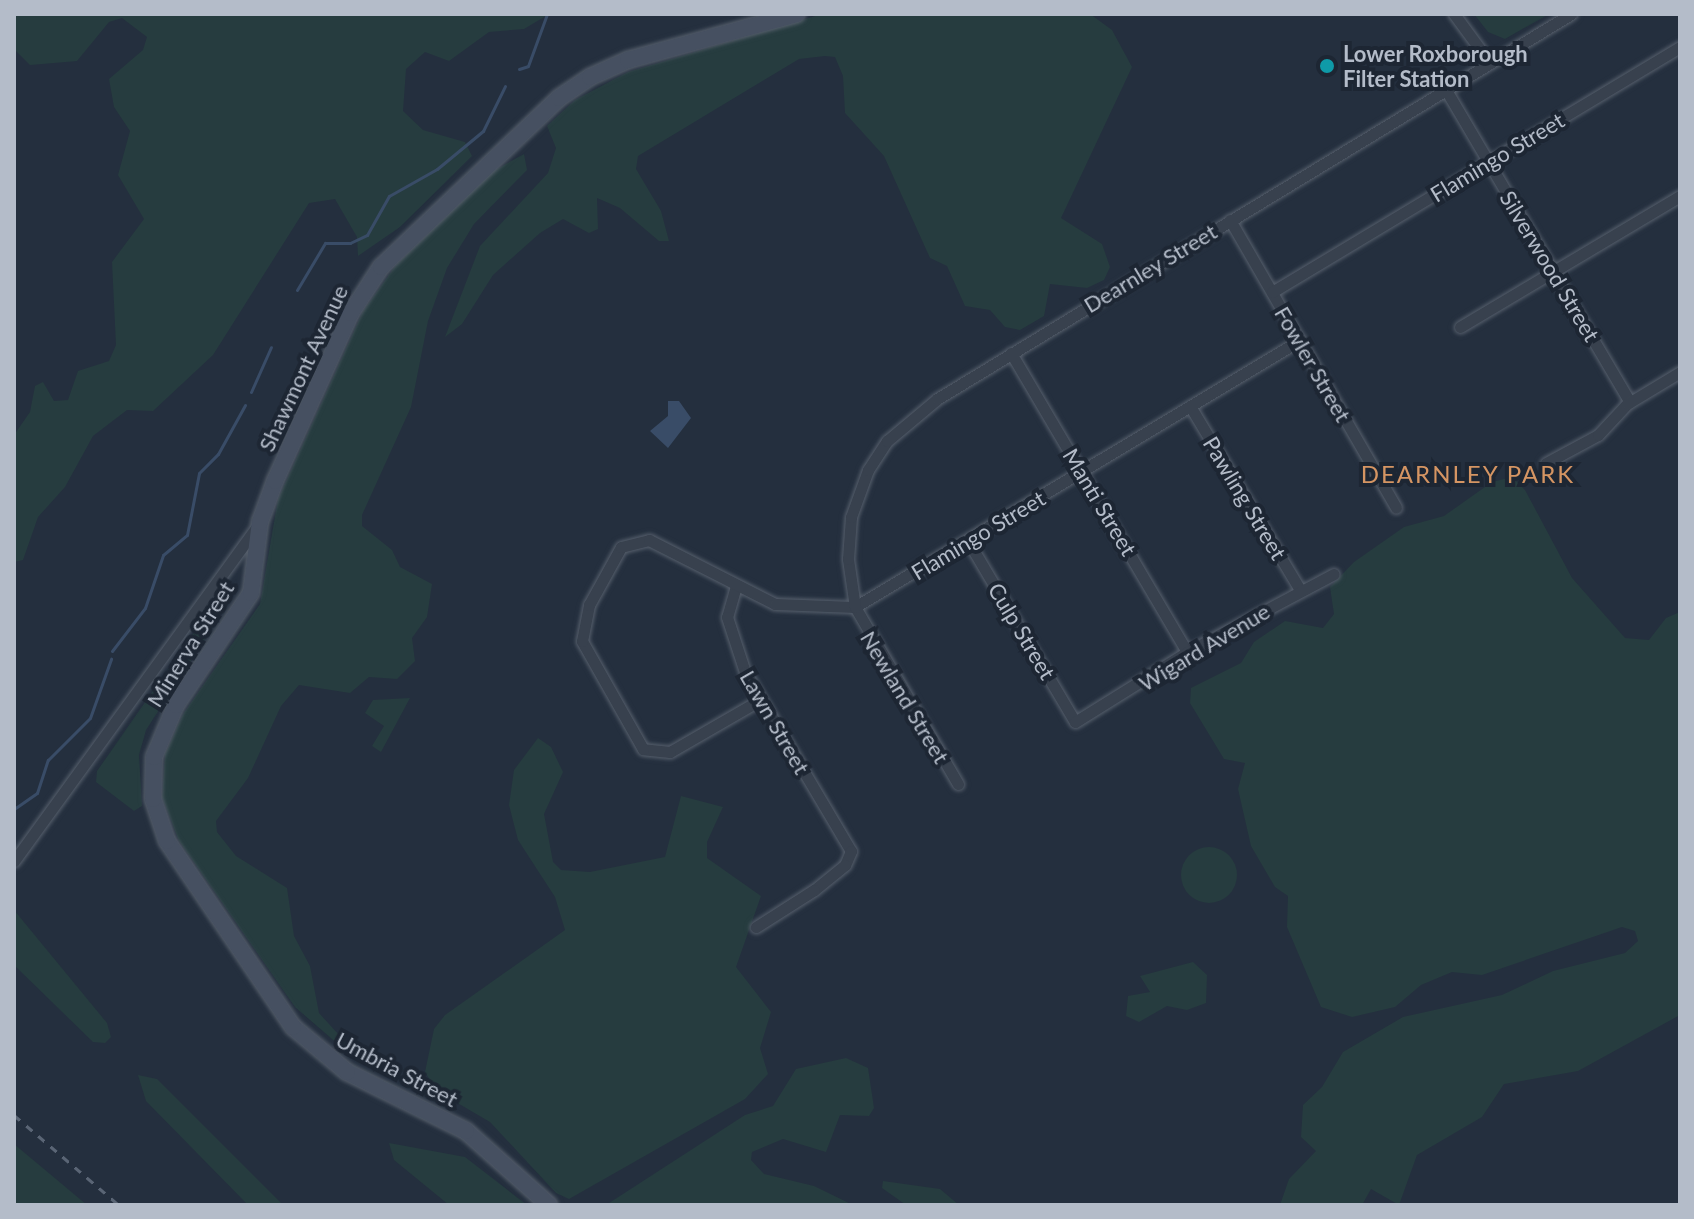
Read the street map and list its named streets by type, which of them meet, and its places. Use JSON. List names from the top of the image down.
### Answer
{
  "streets": {
    "main road": ["Shawmont Avenue", "Minerva Street", "Umbria Street"],
    "street": [
      "Flamingo Street",
      "Silverwood Street",
      "Dearnley Street",
      "Fowler Street",
      "Pawling Street",
      "Manti Street",
      "Culp Street",
      "Wigard Avenue",
      "Newland Street",
      "Lawn Street"
    ]
  },
  "crossings": [
    ["Flamingo Street", "Silverwood Street"],
    ["Flamingo Street", "Dearnley Street"],
    ["Flamingo Street", "Fowler Street"],
    ["Flamingo Street", "Pawling Street"],
    ["Flamingo Street", "Manti Street"],
    ["Flamingo Street", "Culp Street"],
    ["Flamingo Street", "Newland Street"],
    ["Flamingo Street", "Lawn Street"],
    ["Silverwood Street", "Dearnley Street"],
    ["Dearnley Street", "Fowler Street"],
    ["Dearnley Street", "Manti Street"],
    ["Dearnley Street", "Newland Street"],
    ["Shawmont Avenue", "Minerva Street"],
    ["Pawling Street", "Wigard Avenue"],
    ["Manti Street", "Wigard Avenue"],
    ["Culp Street", "Wigard Avenue"],
    ["Minerva Street", "Umbria Street"]
  ],
  "districts": ["DEARNLEY PARK"],
  "places": ["Lower Roxborough Filter Station"]
}
